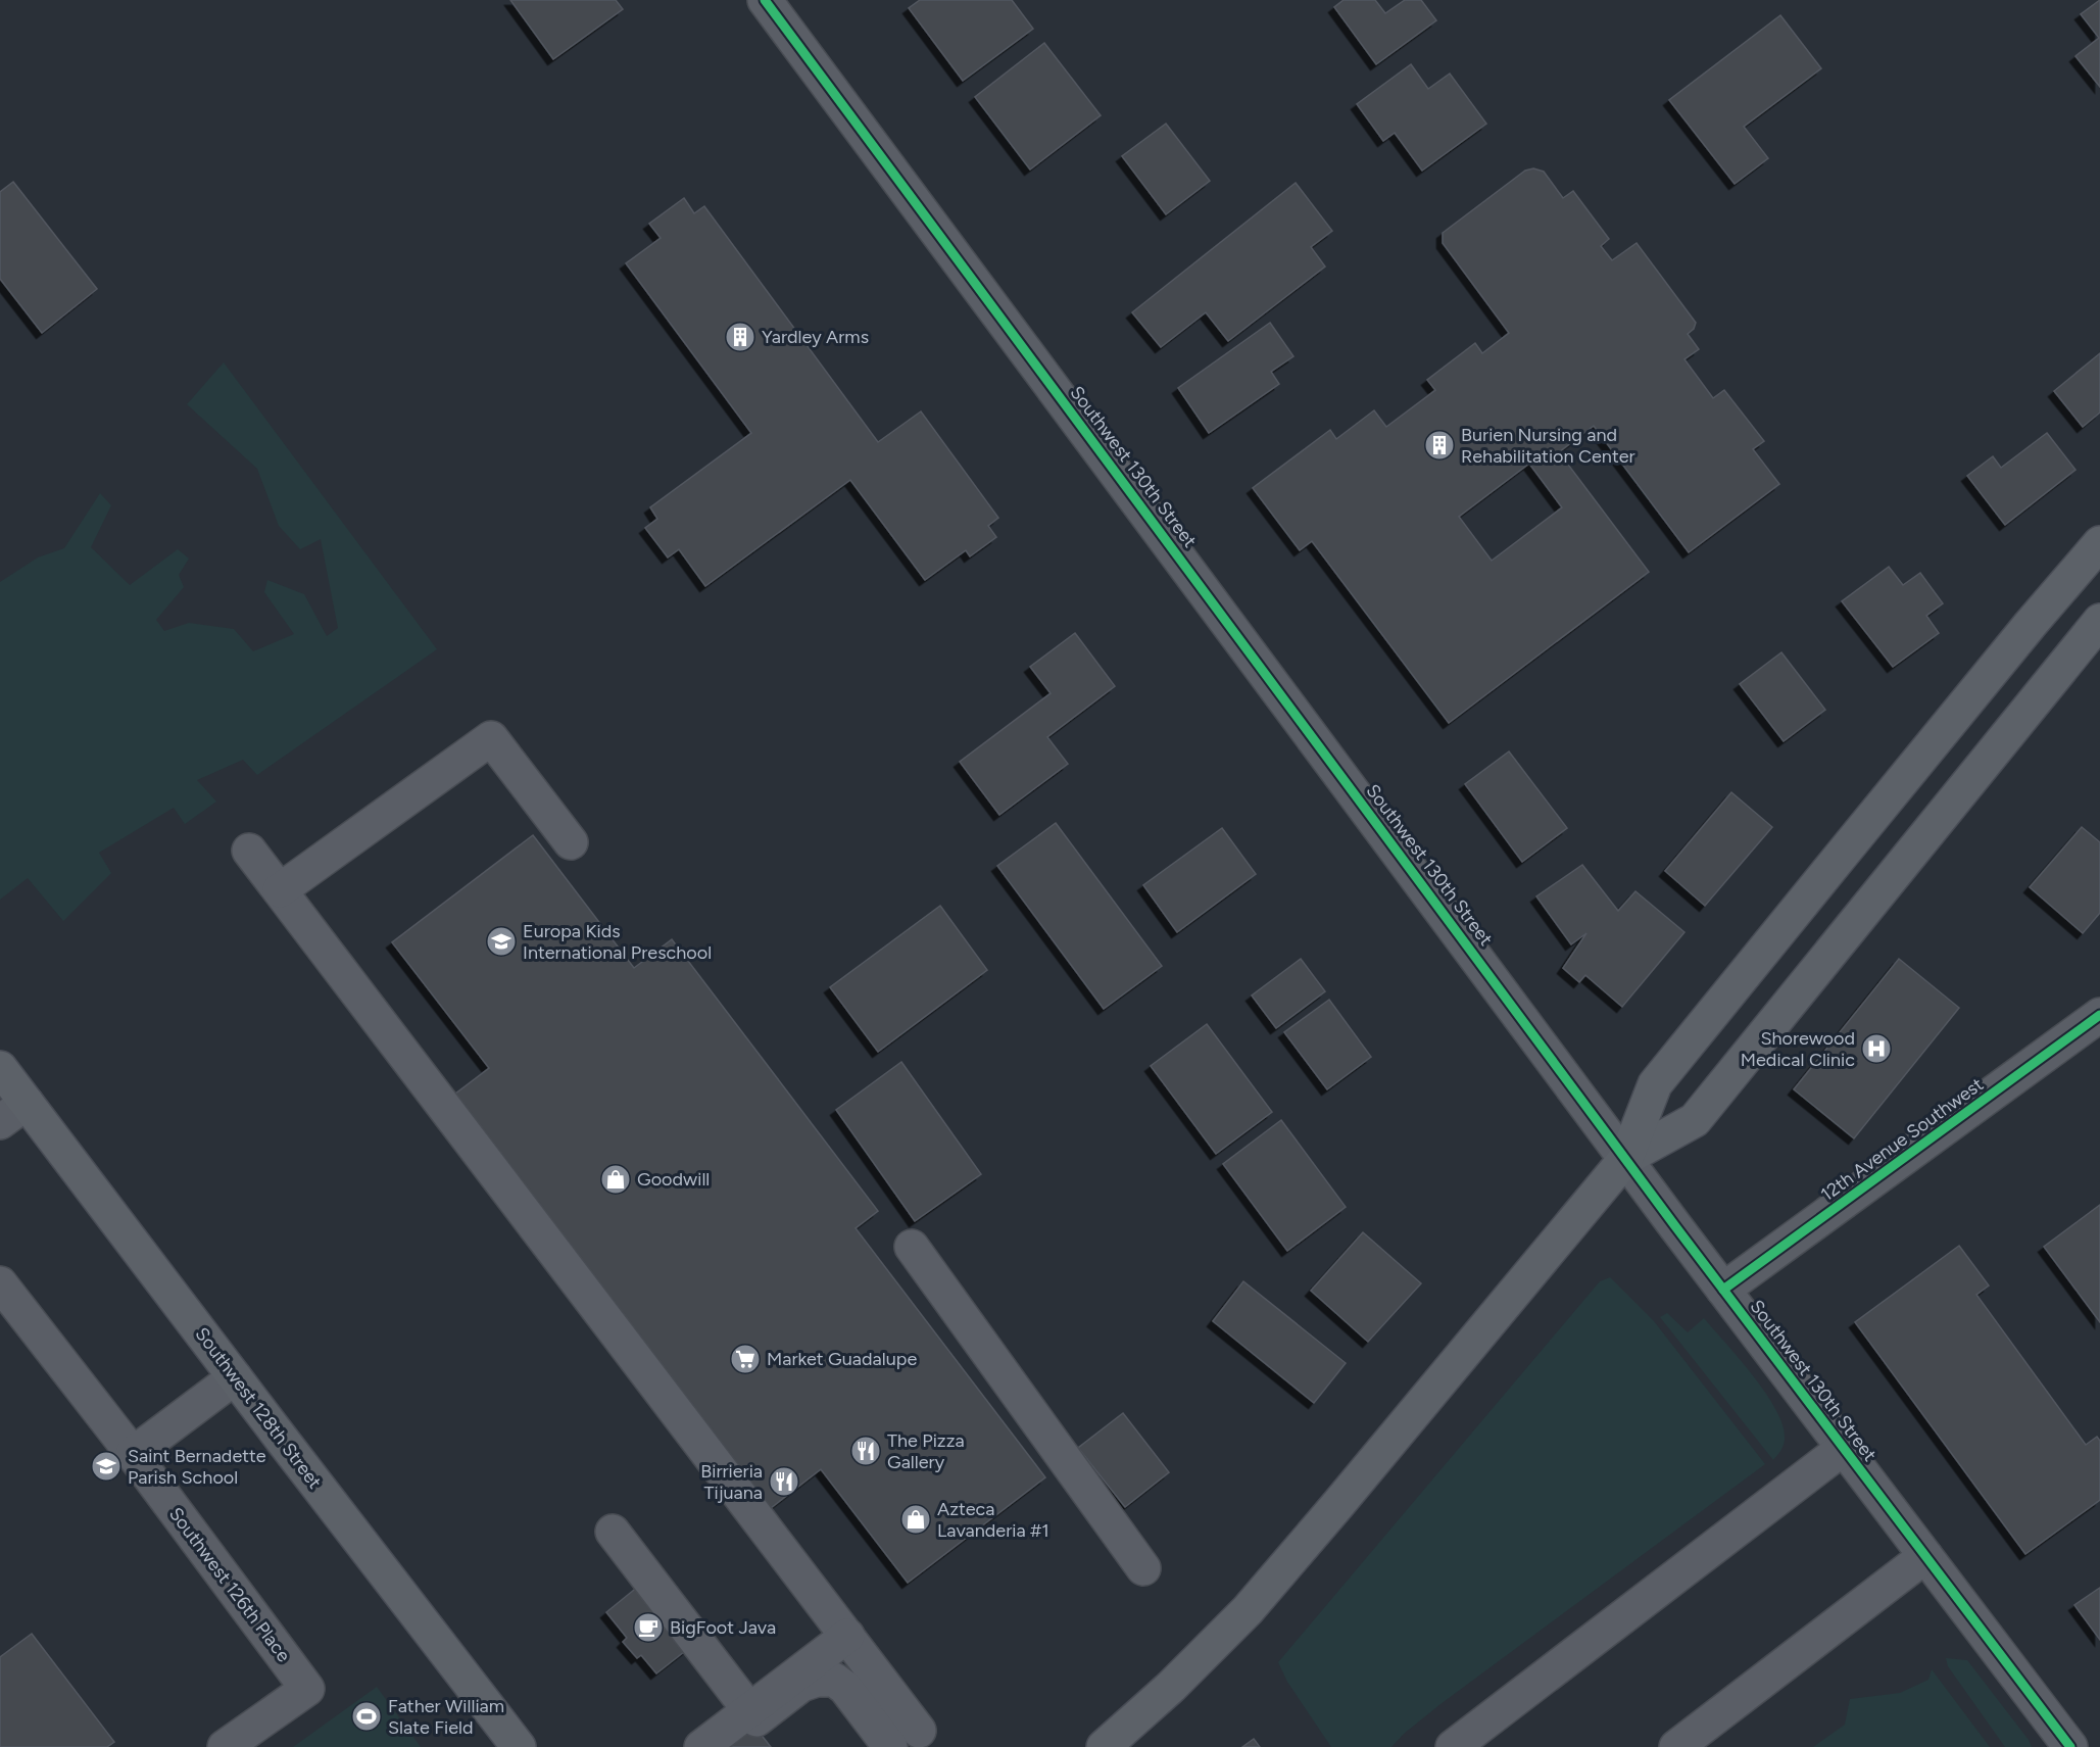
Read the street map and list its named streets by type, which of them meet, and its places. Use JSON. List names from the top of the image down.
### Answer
{
  "streets": {
    "main road": ["Southwest 128th Street"],
    "street": ["Southwest 130th Street", "12th Avenue Southwest", "Southwest 126th Place"]
  },
  "crossings": [
    ["Southwest 130th Street", "12th Avenue Southwest"]
  ],
  "places": {
    "building": ["Yardley Arms", "Burien Nursing and Rehabilitation Center"],
    "school or university": ["Europa Kids International Preschool", "Saint Bernadette Parish School"],
    "hospital": ["Shorewood Medical Clinic"],
    "shop": ["Goodwill", "Azteca Lavanderia #1"],
    "supermarket": ["Market Guadalupe"],
    "restaurant": ["The Pizza Gallery", "Birrieria Tijuana"],
    "cafe": ["BigFoot Java"],
    "sports": ["Father William Slate Field"]
  }
}
